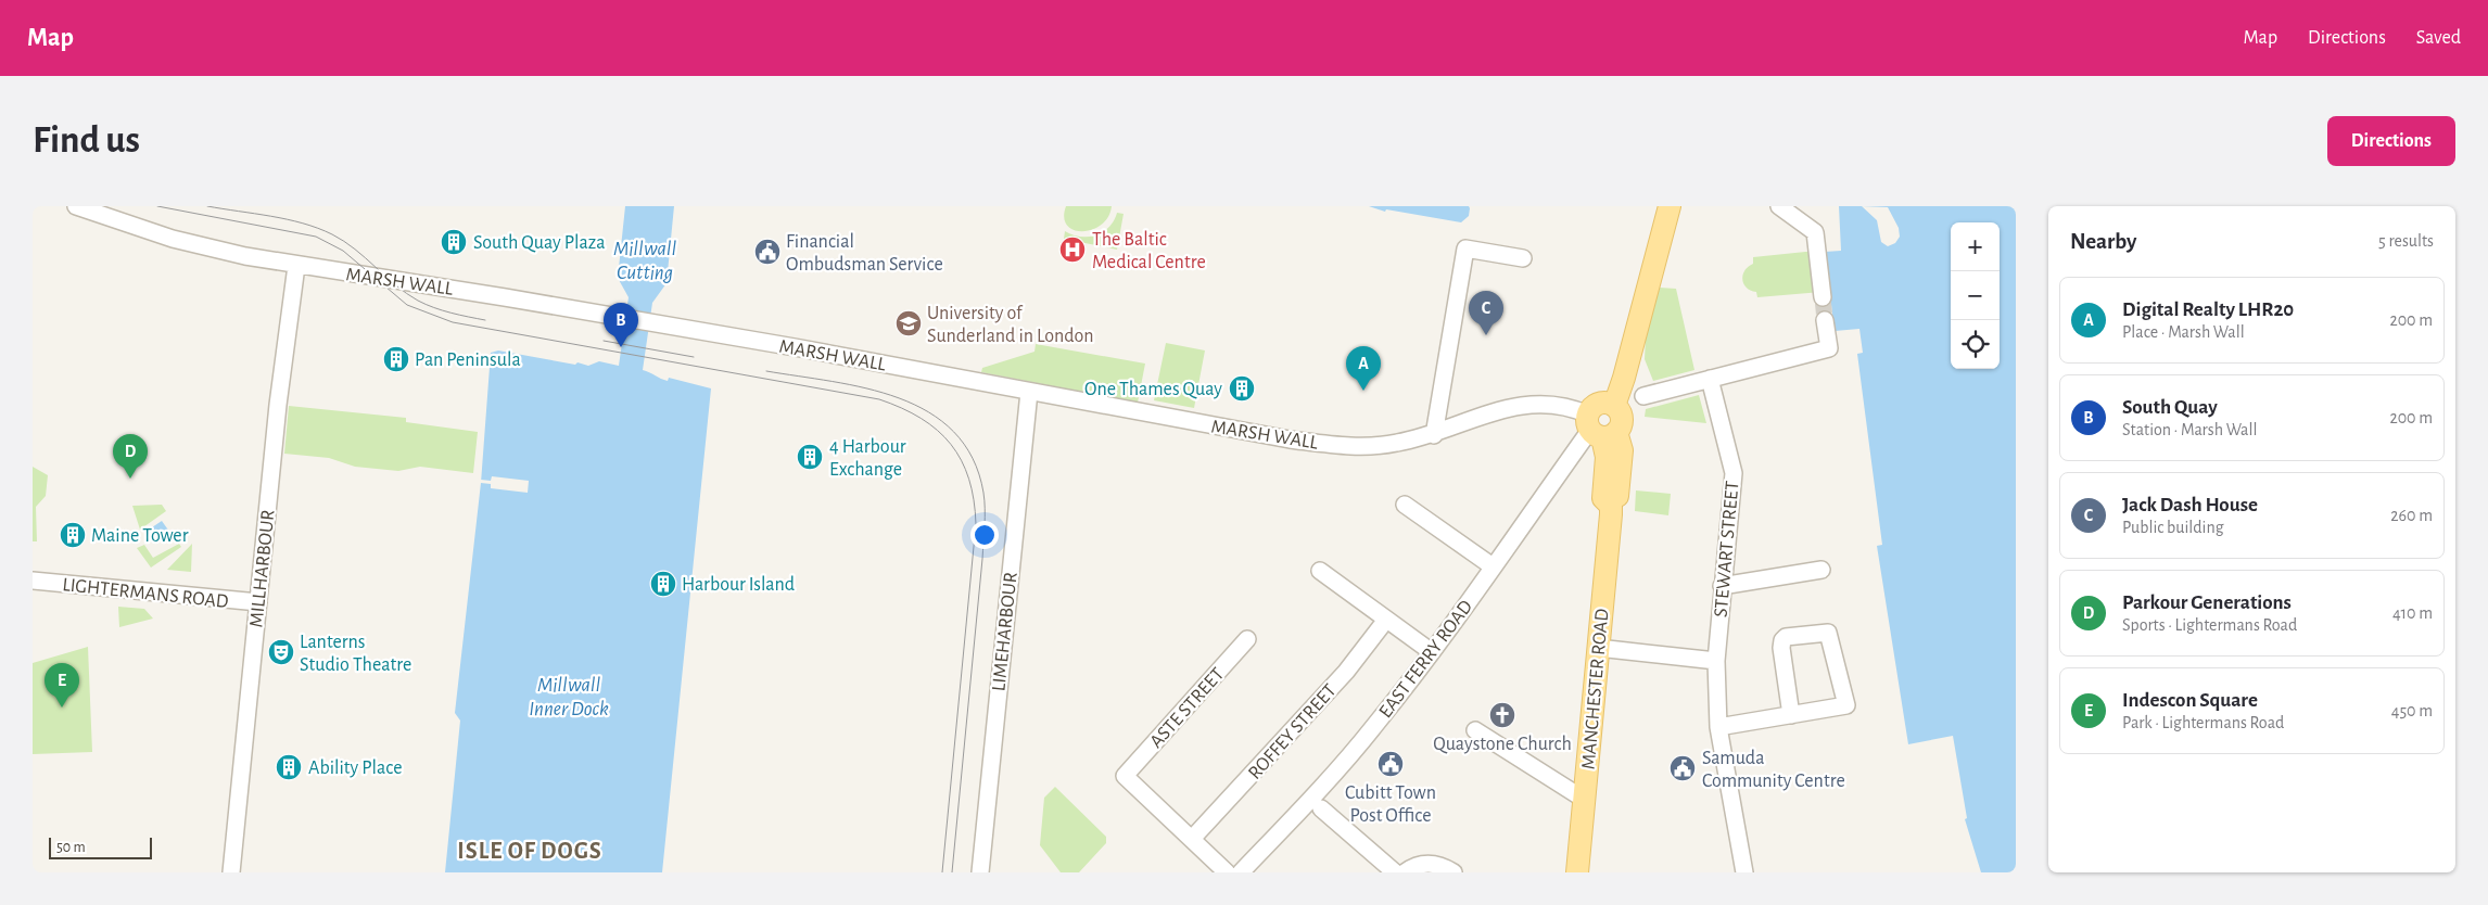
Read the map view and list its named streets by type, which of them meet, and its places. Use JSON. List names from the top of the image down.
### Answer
{
  "streets": {
    "main road": ["MANCHESTER ROAD"],
    "street": [
      "MARSH WALL",
      "STEWART STREET",
      "MILLHARBOUR",
      "LIGHTERMANS ROAD",
      "LIMEHARBOUR",
      "EAST FERRY ROAD",
      "ASTE STREET",
      "ROFFEY STREET"
    ]
  },
  "crossings": [
    ["MARSH WALL", "MILLHARBOUR"],
    ["MARSH WALL", "LIMEHARBOUR"],
    ["MARSH WALL", "EAST FERRY ROAD"],
    ["MARSH WALL", "MANCHESTER ROAD"],
    ["MILLHARBOUR", "LIGHTERMANS ROAD"],
    ["EAST FERRY ROAD", "MANCHESTER ROAD"],
    ["ASTE STREET", "ROFFEY STREET"]
  ],
  "districts": ["ISLE OF DOGS"],
  "water": ["Millwall Cutting", "Millwall Inner Dock"],
  "places": {
    "building": [
      "South Quay Plaza",
      "Pan Peninsula",
      "One Thames Quay",
      "4 Harbour Exchange",
      "Maine Tower",
      "Harbour Island",
      "Ability Place"
    ],
    "hospital": ["The Baltic Medical Centre"],
    "public building": ["Financial Ombudsman Service", "Cubitt Town Post Office", "Samuda Community Centre"],
    "school or university": ["University of Sunderland in London"],
    "theatre": ["Lanterns Studio Theatre"],
    "church": ["Quaystone Church"]
  },
  "scale_bar": "50 m",
  "page": {
    "header": "Map",
    "nav": ["Map", "Directions", "Saved"],
    "buttons": "Directions",
    "title": "Find us",
    "heading": ["Nearby", "5 results"],
    "map_buttons": ["+", "−"],
    "list": [
      {
        "mark": "A",
        "name": "Digital Realty LHR20",
        "note": "Place · Marsh Wall",
        "value": "200 m"
      },
      {
        "mark": "B",
        "name": "South Quay",
        "note": "Station · Marsh Wall",
        "value": "200 m"
      },
      {
        "mark": "C",
        "name": "Jack Dash House",
        "note": "Public building",
        "value": "260 m"
      },
      {
        "mark": "D",
        "name": "Parkour Generations",
        "note": "Sports · Lightermans Road",
        "value": "410 m"
      },
      {
        "mark": "E",
        "name": "Indescon Square",
        "note": "Park · Lightermans Road",
        "value": "450 m"
      }
    ],
    "pins": [
      "C",
      "B",
      "A",
      "D",
      "E"
    ],
    "scale": "50 m"
  }
}
